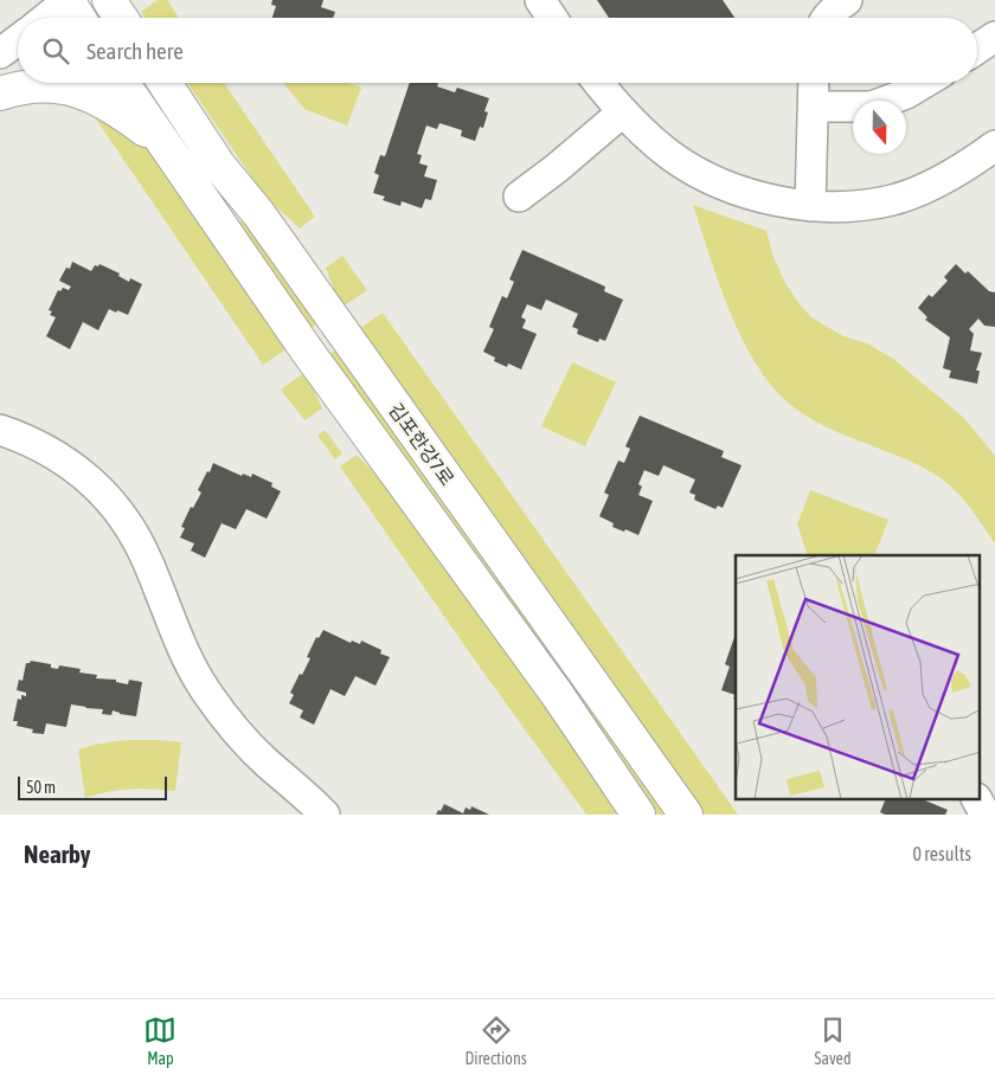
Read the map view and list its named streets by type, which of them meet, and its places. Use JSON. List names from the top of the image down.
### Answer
{
  "streets": {
    "main road": ["김포한강7로"]
  },
  "scale_bar": "50 m",
  "north": "bottom",
  "page": {
    "search": "Search here",
    "scale": "50 m",
    "heading": ["Nearby", "0 results"],
    "nav": ["Map", "Directions", "Saved"]
  }
}
